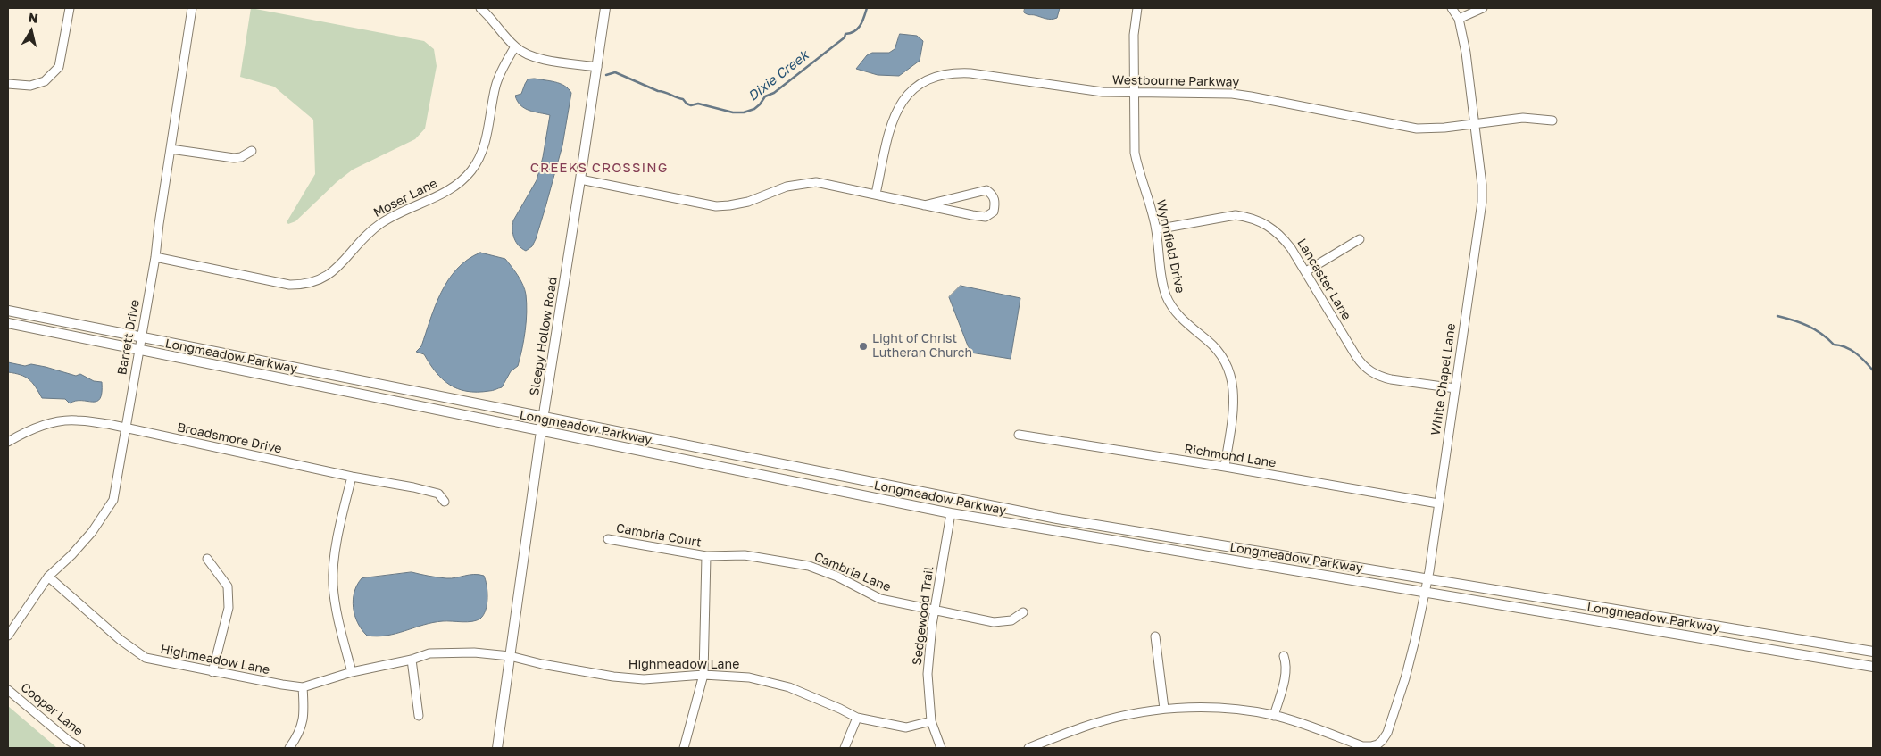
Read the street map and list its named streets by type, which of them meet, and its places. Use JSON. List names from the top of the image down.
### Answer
{
  "streets": {
    "street": [
      "Westbourne Parkway",
      "Moser Lane",
      "Wynnfield Drive",
      "Lancaster Lane",
      "Sleepy Hollow Road",
      "Barrett Drive",
      "Longmeadow Parkway",
      "White Chapel Lane",
      "Broadsmore Drive",
      "Richmond Lane",
      "Cambria Court",
      "Cambria Lane",
      "Sedgewood Trail",
      "Highmeadow Lane",
      "Cooper Lane"
    ]
  },
  "crossings": [
    ["Westbourne Parkway", "Wynnfield Drive"],
    ["Westbourne Parkway", "White Chapel Lane"],
    ["Moser Lane", "Barrett Drive"],
    ["Wynnfield Drive", "Lancaster Lane"],
    ["Wynnfield Drive", "Richmond Lane"],
    ["Lancaster Lane", "White Chapel Lane"],
    ["Sleepy Hollow Road", "Longmeadow Parkway"],
    ["Sleepy Hollow Road", "Highmeadow Lane"],
    ["Barrett Drive", "Longmeadow Parkway"],
    ["Barrett Drive", "Broadsmore Drive"],
    ["Barrett Drive", "Highmeadow Lane"],
    ["Longmeadow Parkway", "White Chapel Lane"],
    ["Longmeadow Parkway", "Sedgewood Trail"],
    ["White Chapel Lane", "Richmond Lane"],
    ["Cambria Court", "Cambria Lane"],
    ["Cambria Lane", "Sedgewood Trail"],
    ["Sedgewood Trail", "Highmeadow Lane"]
  ],
  "districts": ["CREEKS CROSSING"],
  "water": ["Dixie Creek"],
  "places": ["Light of Christ Lutheran Church"],
  "north": "top"
}
